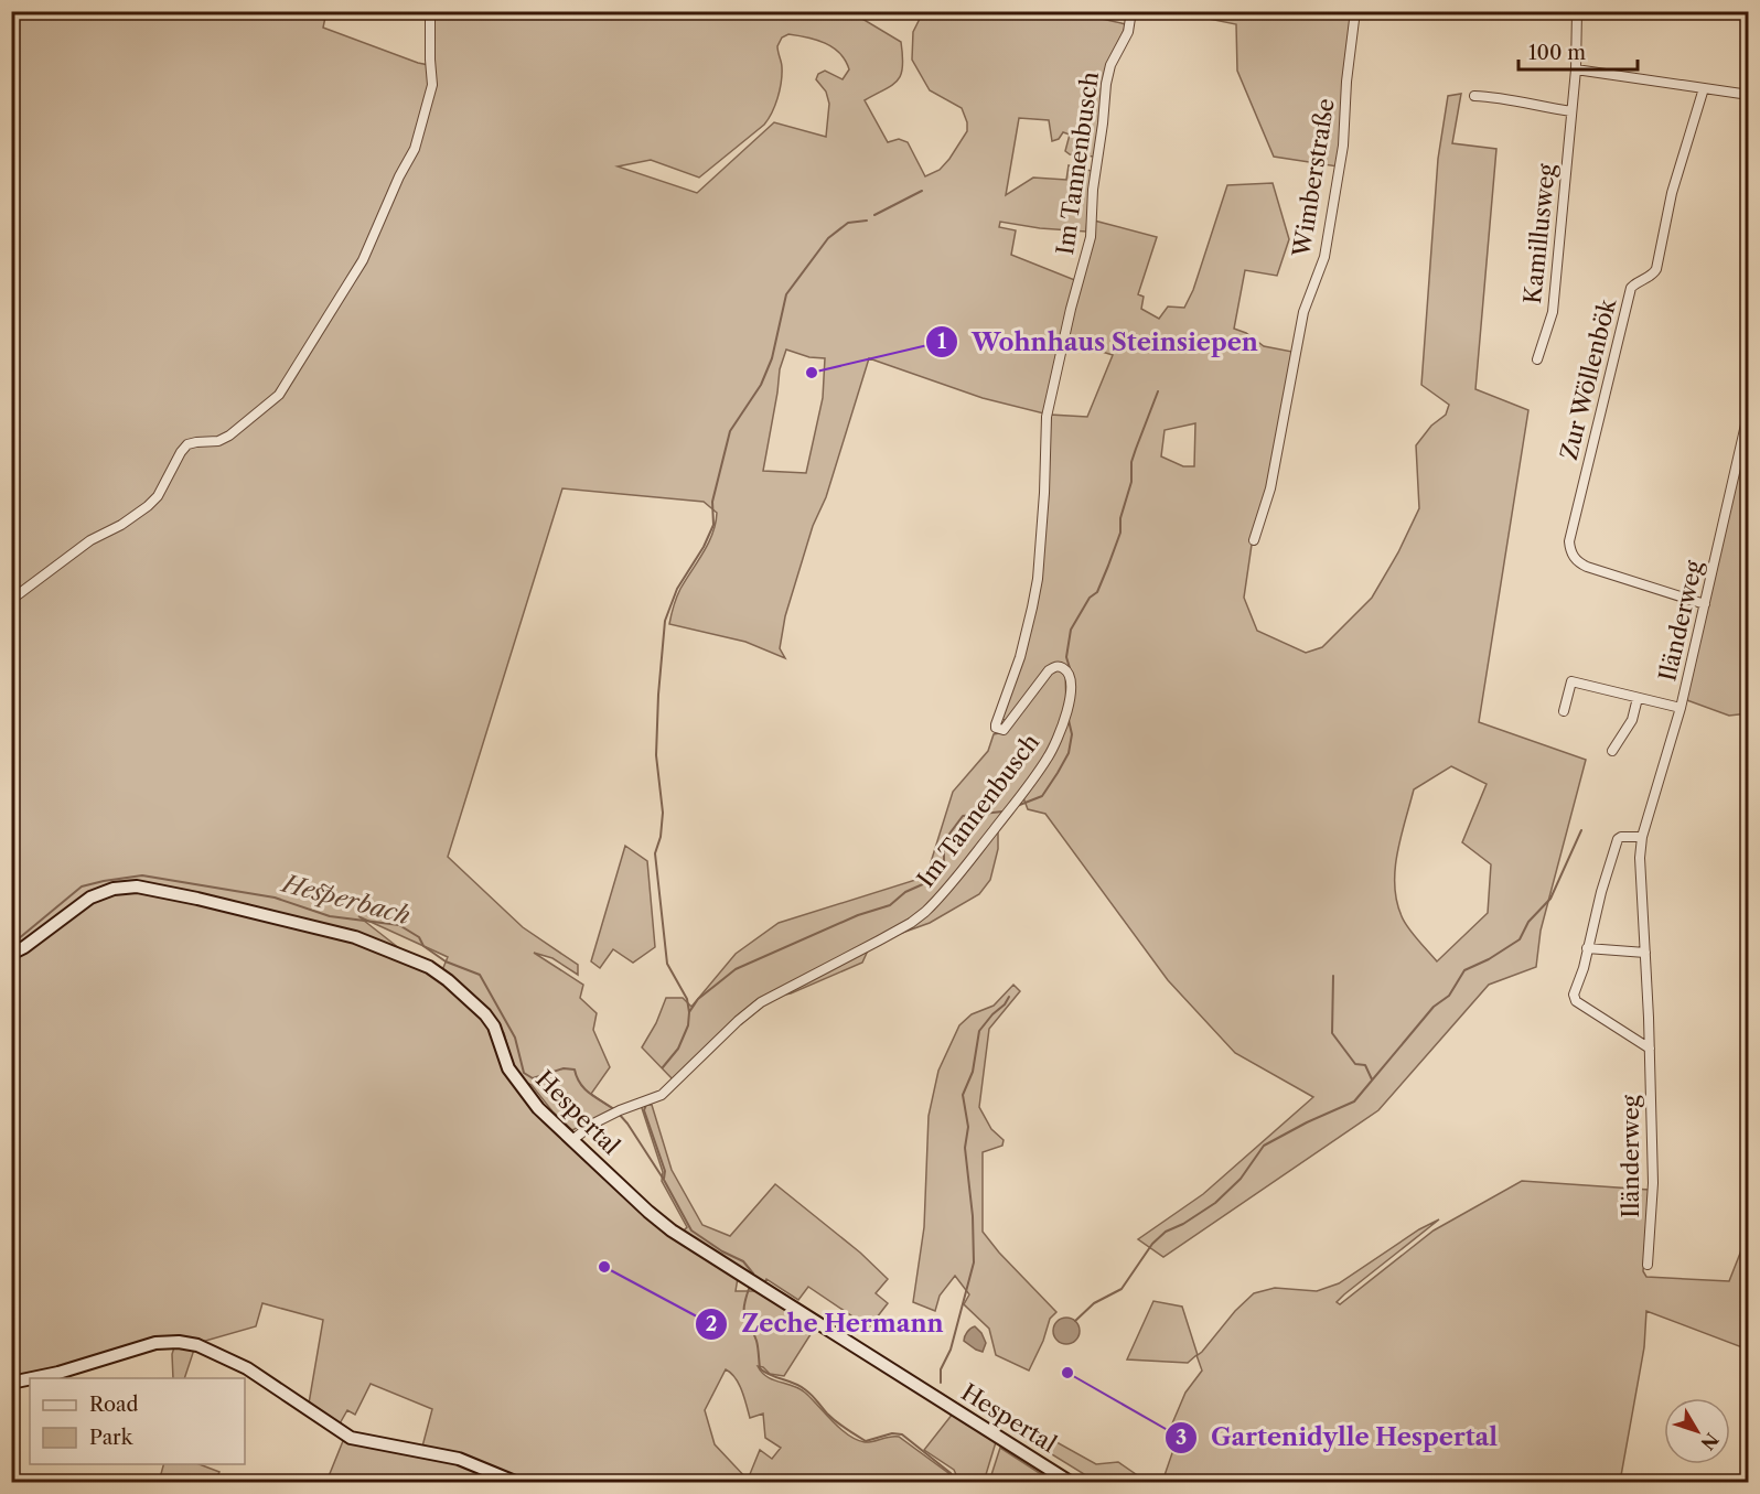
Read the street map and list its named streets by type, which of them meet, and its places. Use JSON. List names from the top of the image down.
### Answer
{
  "streets": {
    "main road": ["Hespertal"],
    "street": [
      "Im Tannenbusch",
      "Wimberstraße",
      "Kamillusweg",
      "Zur Wöllenbök",
      "Iländerweg"
    ]
  },
  "crossings": [
    ["Im Tannenbusch", "Hespertal"],
    ["Zur Wöllenbök", "Iländerweg"]
  ],
  "water": ["Hesperbach"],
  "places": ["Wohnhaus Steinsiepen", "Zeche Hermann", "Gartenidylle Hespertal"],
  "legend": ["Road", "Park"],
  "scale_bar": "100 m",
  "north": "bottom right"
}
